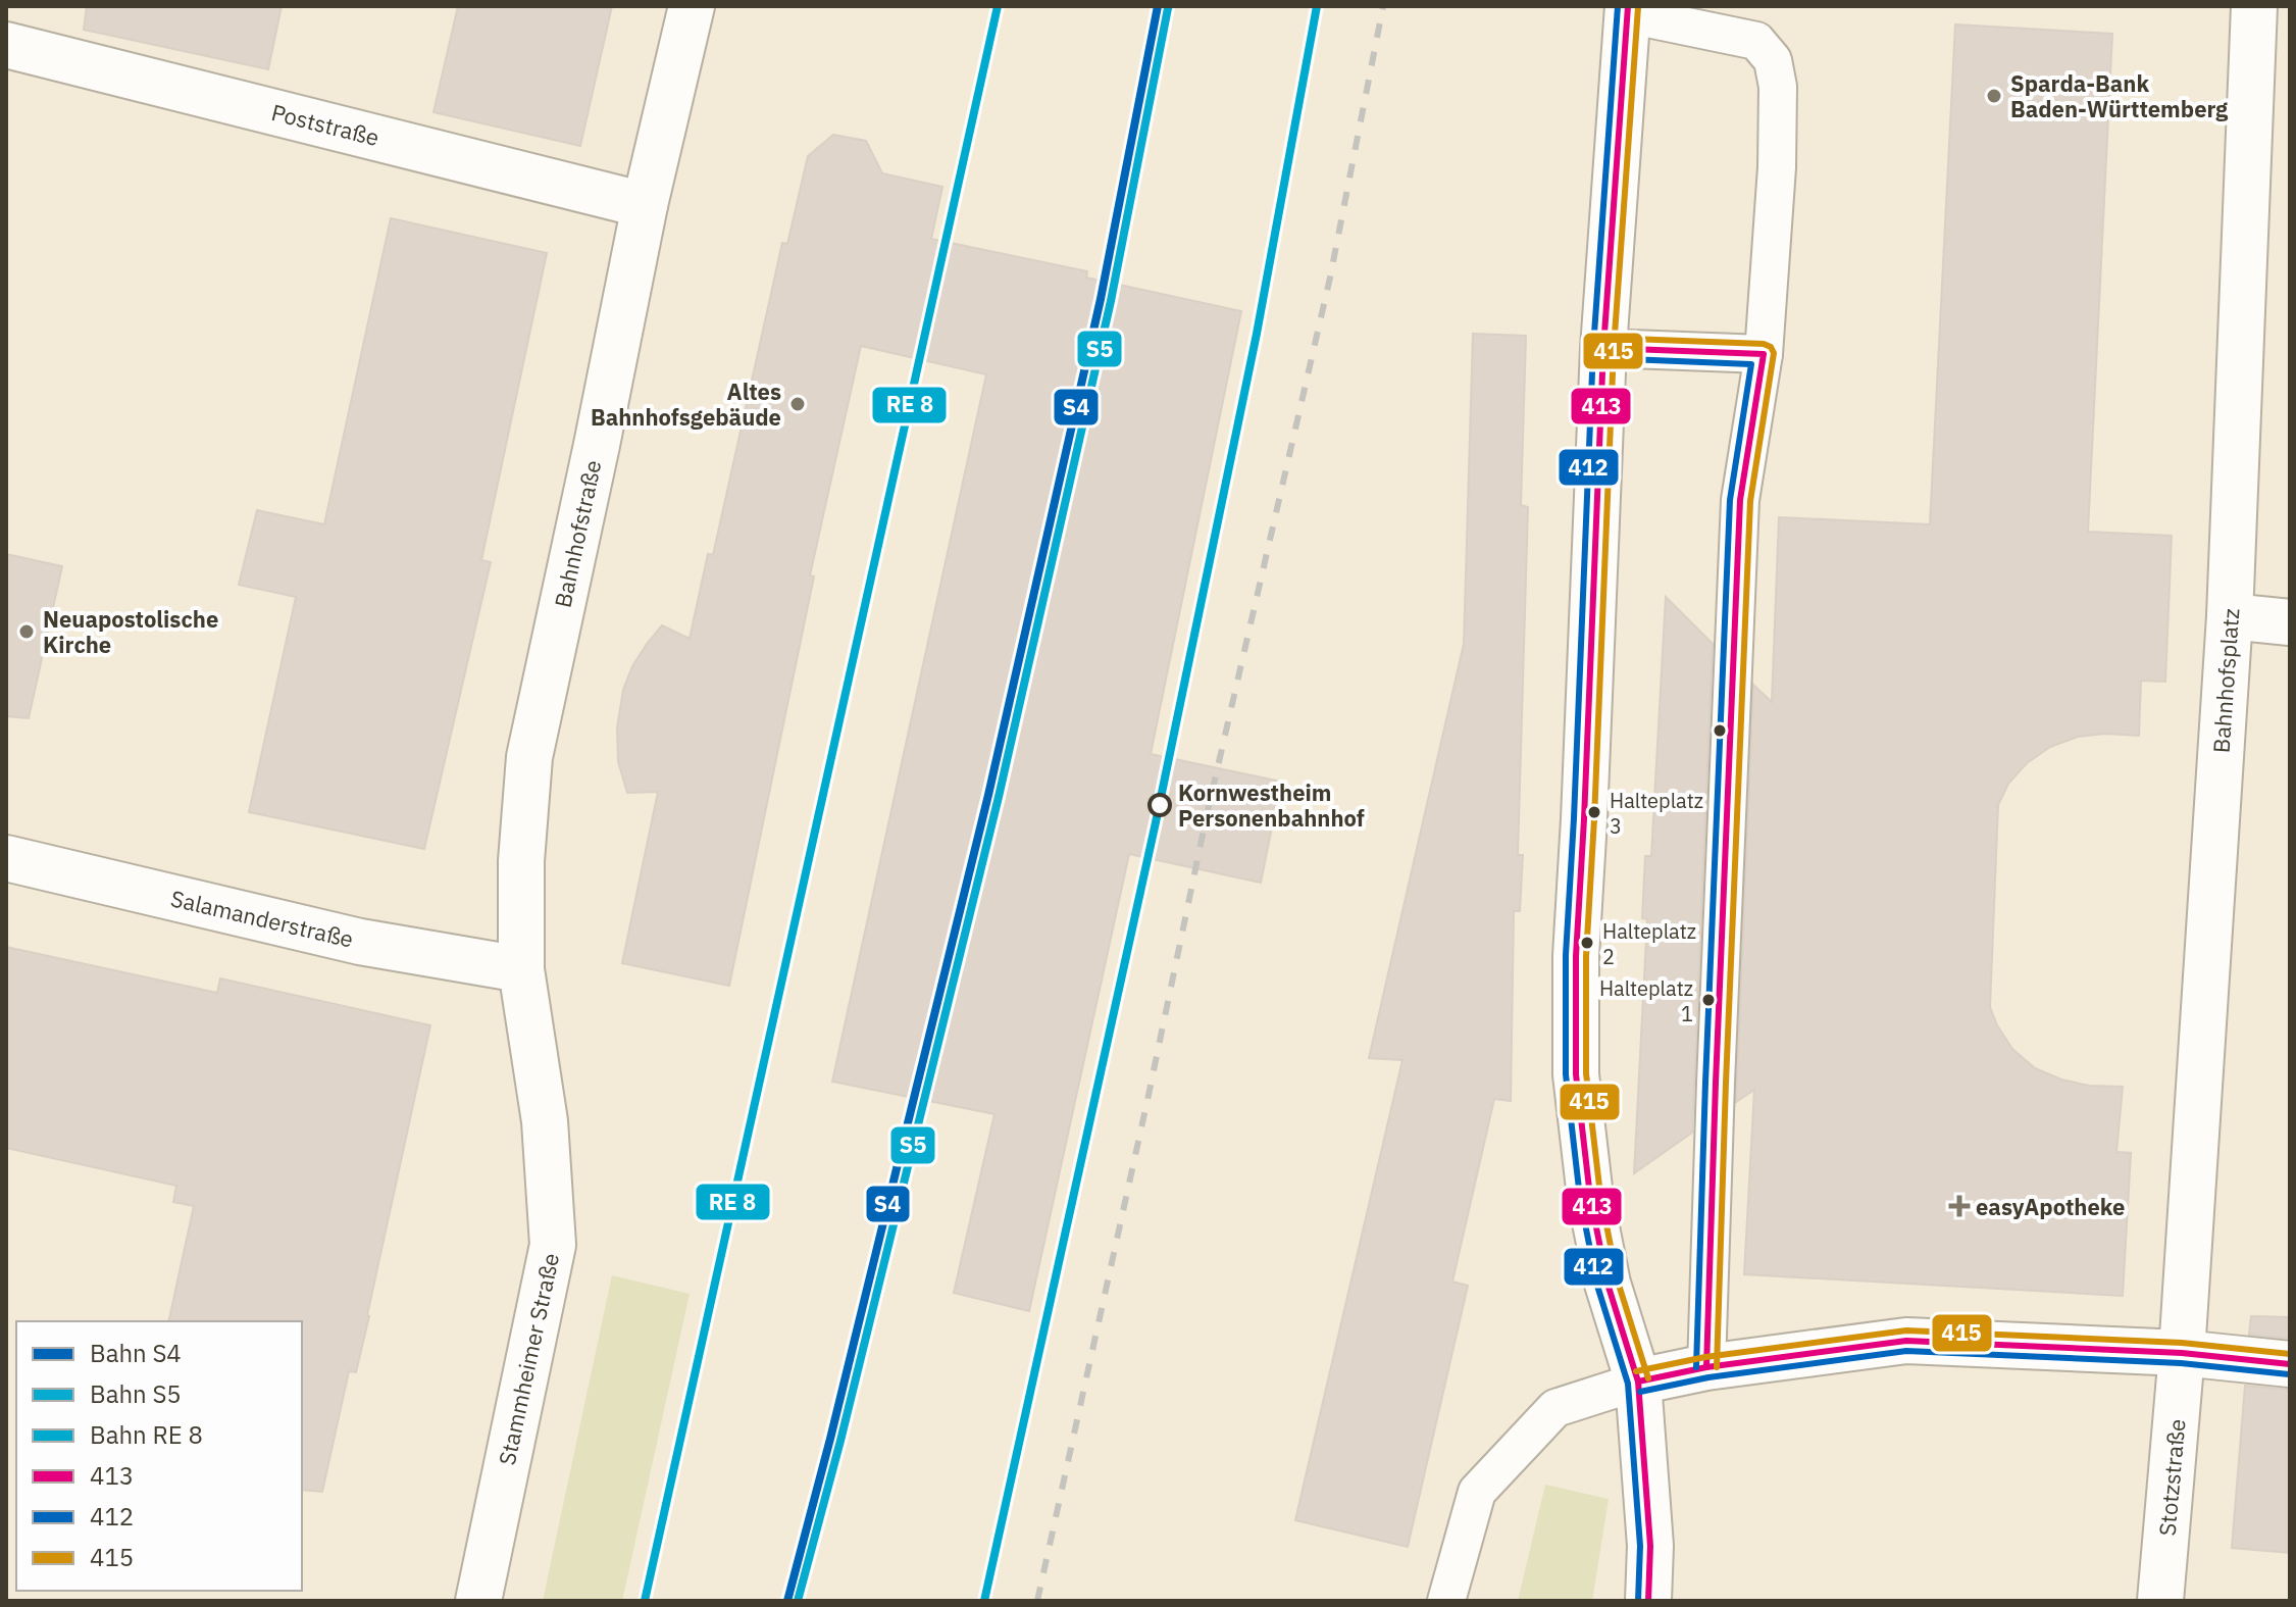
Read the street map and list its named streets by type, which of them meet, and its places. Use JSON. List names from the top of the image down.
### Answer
{
  "streets": {
    "street": [
      "Poststraße",
      "Bahnhofstraße",
      "Bahnhofsplatz",
      "Salamanderstraße",
      "Stammheimer Straße",
      "Stotzstraße"
    ]
  },
  "crossings": [
    ["Poststraße", "Bahnhofstraße"],
    ["Bahnhofstraße", "Salamanderstraße"],
    ["Bahnhofstraße", "Stammheimer Straße"],
    ["Bahnhofsplatz", "Stotzstraße"],
    ["Salamanderstraße", "Stammheimer Straße"]
  ],
  "places": {
    "other": [
      "Sparda-Bank Baden-Württemberg",
      "Altes Bahnhofsgebäude",
      "Neuapostolische Kirche",
      "Kornwestheim Personenbahnhof",
      "Halteplatz 3",
      "Halteplatz 2",
      "Halteplatz 1"
    ],
    "health": ["easyApotheke"]
  },
  "lines": [
    "rail line S4",
    "transit line 413",
    "transit line 412",
    "transit line 415",
    "rail line S5"
  ],
  "legend": [
    "Bahn S4",
    "Bahn S5",
    "Bahn RE 8",
    "413",
    "412",
    "415"
  ]
}
